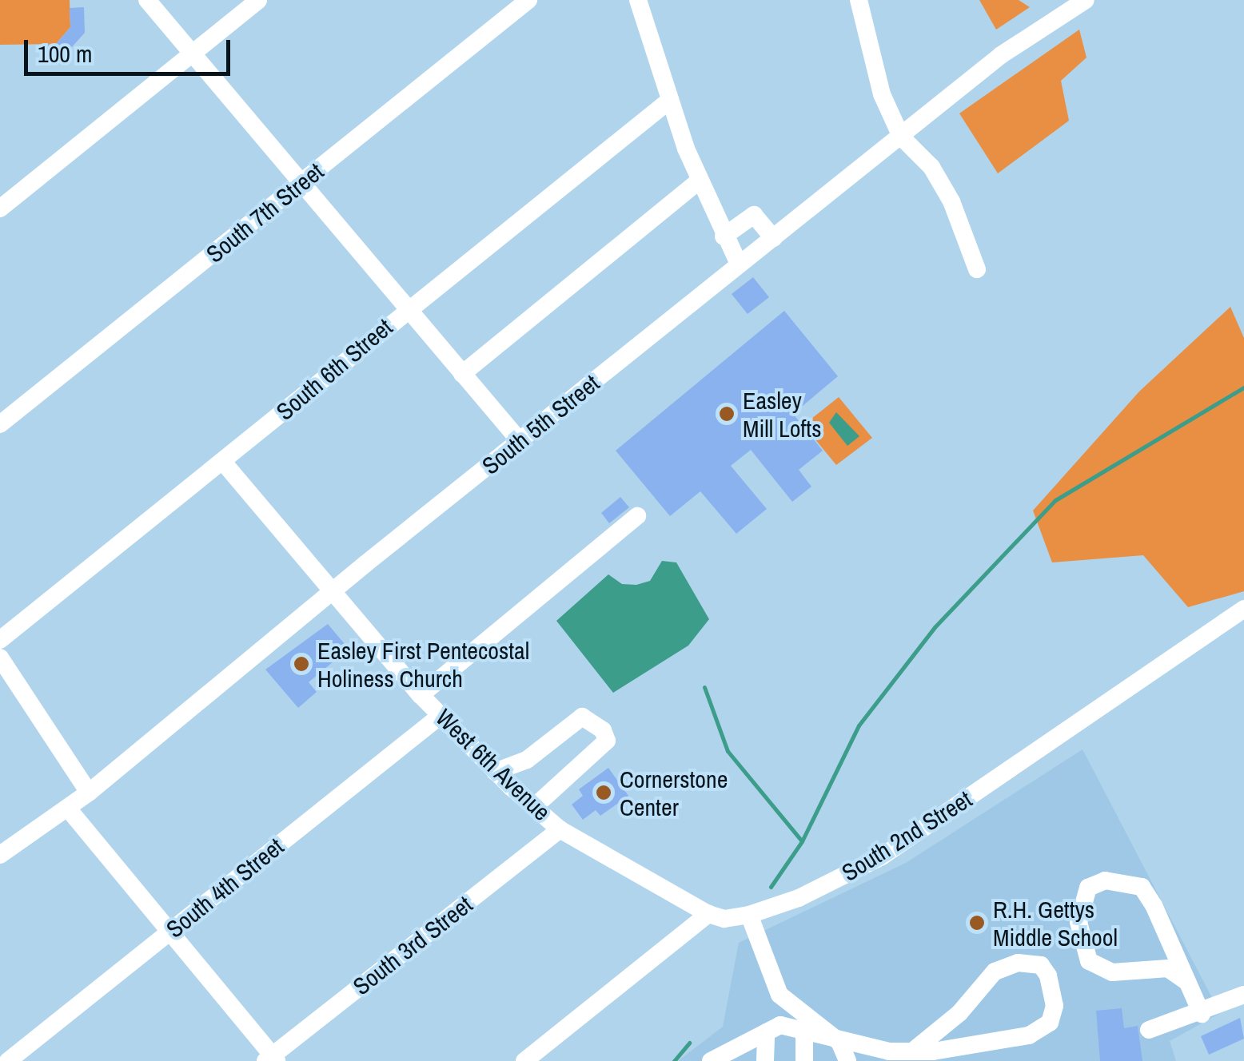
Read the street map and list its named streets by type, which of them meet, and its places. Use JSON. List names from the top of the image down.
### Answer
{
  "streets": {
    "street": [
      "South 7th Street",
      "South 6th Street",
      "South 5th Street",
      "West 6th Avenue",
      "South 2nd Street",
      "South 4th Street",
      "South 3rd Street"
    ]
  },
  "crossings": [
    ["South 6th Street", "West 6th Avenue"],
    ["South 5th Street", "West 6th Avenue"],
    ["West 6th Avenue", "South 2nd Street"],
    ["West 6th Avenue", "South 4th Street"],
    ["West 6th Avenue", "South 3rd Street"]
  ],
  "places": [
    "Easley Mill Lofts",
    "Easley First Pentecostal Holiness Church",
    "Cornerstone Center",
    "R.H. Gettys Middle School"
  ],
  "scale_bar": "100 m"
}
